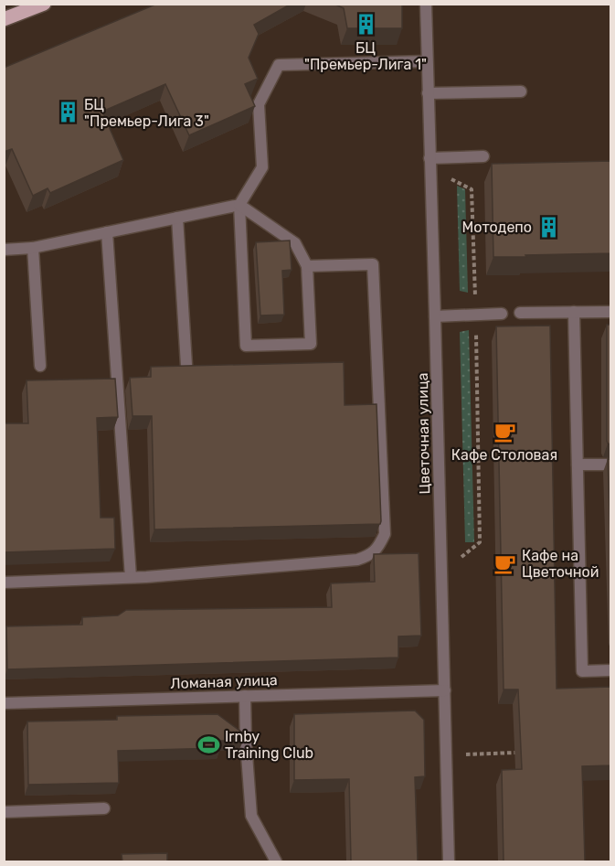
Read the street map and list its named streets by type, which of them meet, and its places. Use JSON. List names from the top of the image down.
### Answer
{
  "streets": {
    "street": ["Цветочная улица", "Ломаная улица"]
  },
  "crossings": [
    ["Цветочная улица", "Ломаная улица"]
  ],
  "places": {
    "building": ["БЦ \"Премьер-Лига 1\"", "БЦ \"Премьер-Лига 3\"", "Мотодепо"],
    "cafe": ["Кафе Столовая", "Кафе на Цветочной"],
    "sports": ["Irnby Training Club"]
  }
}
